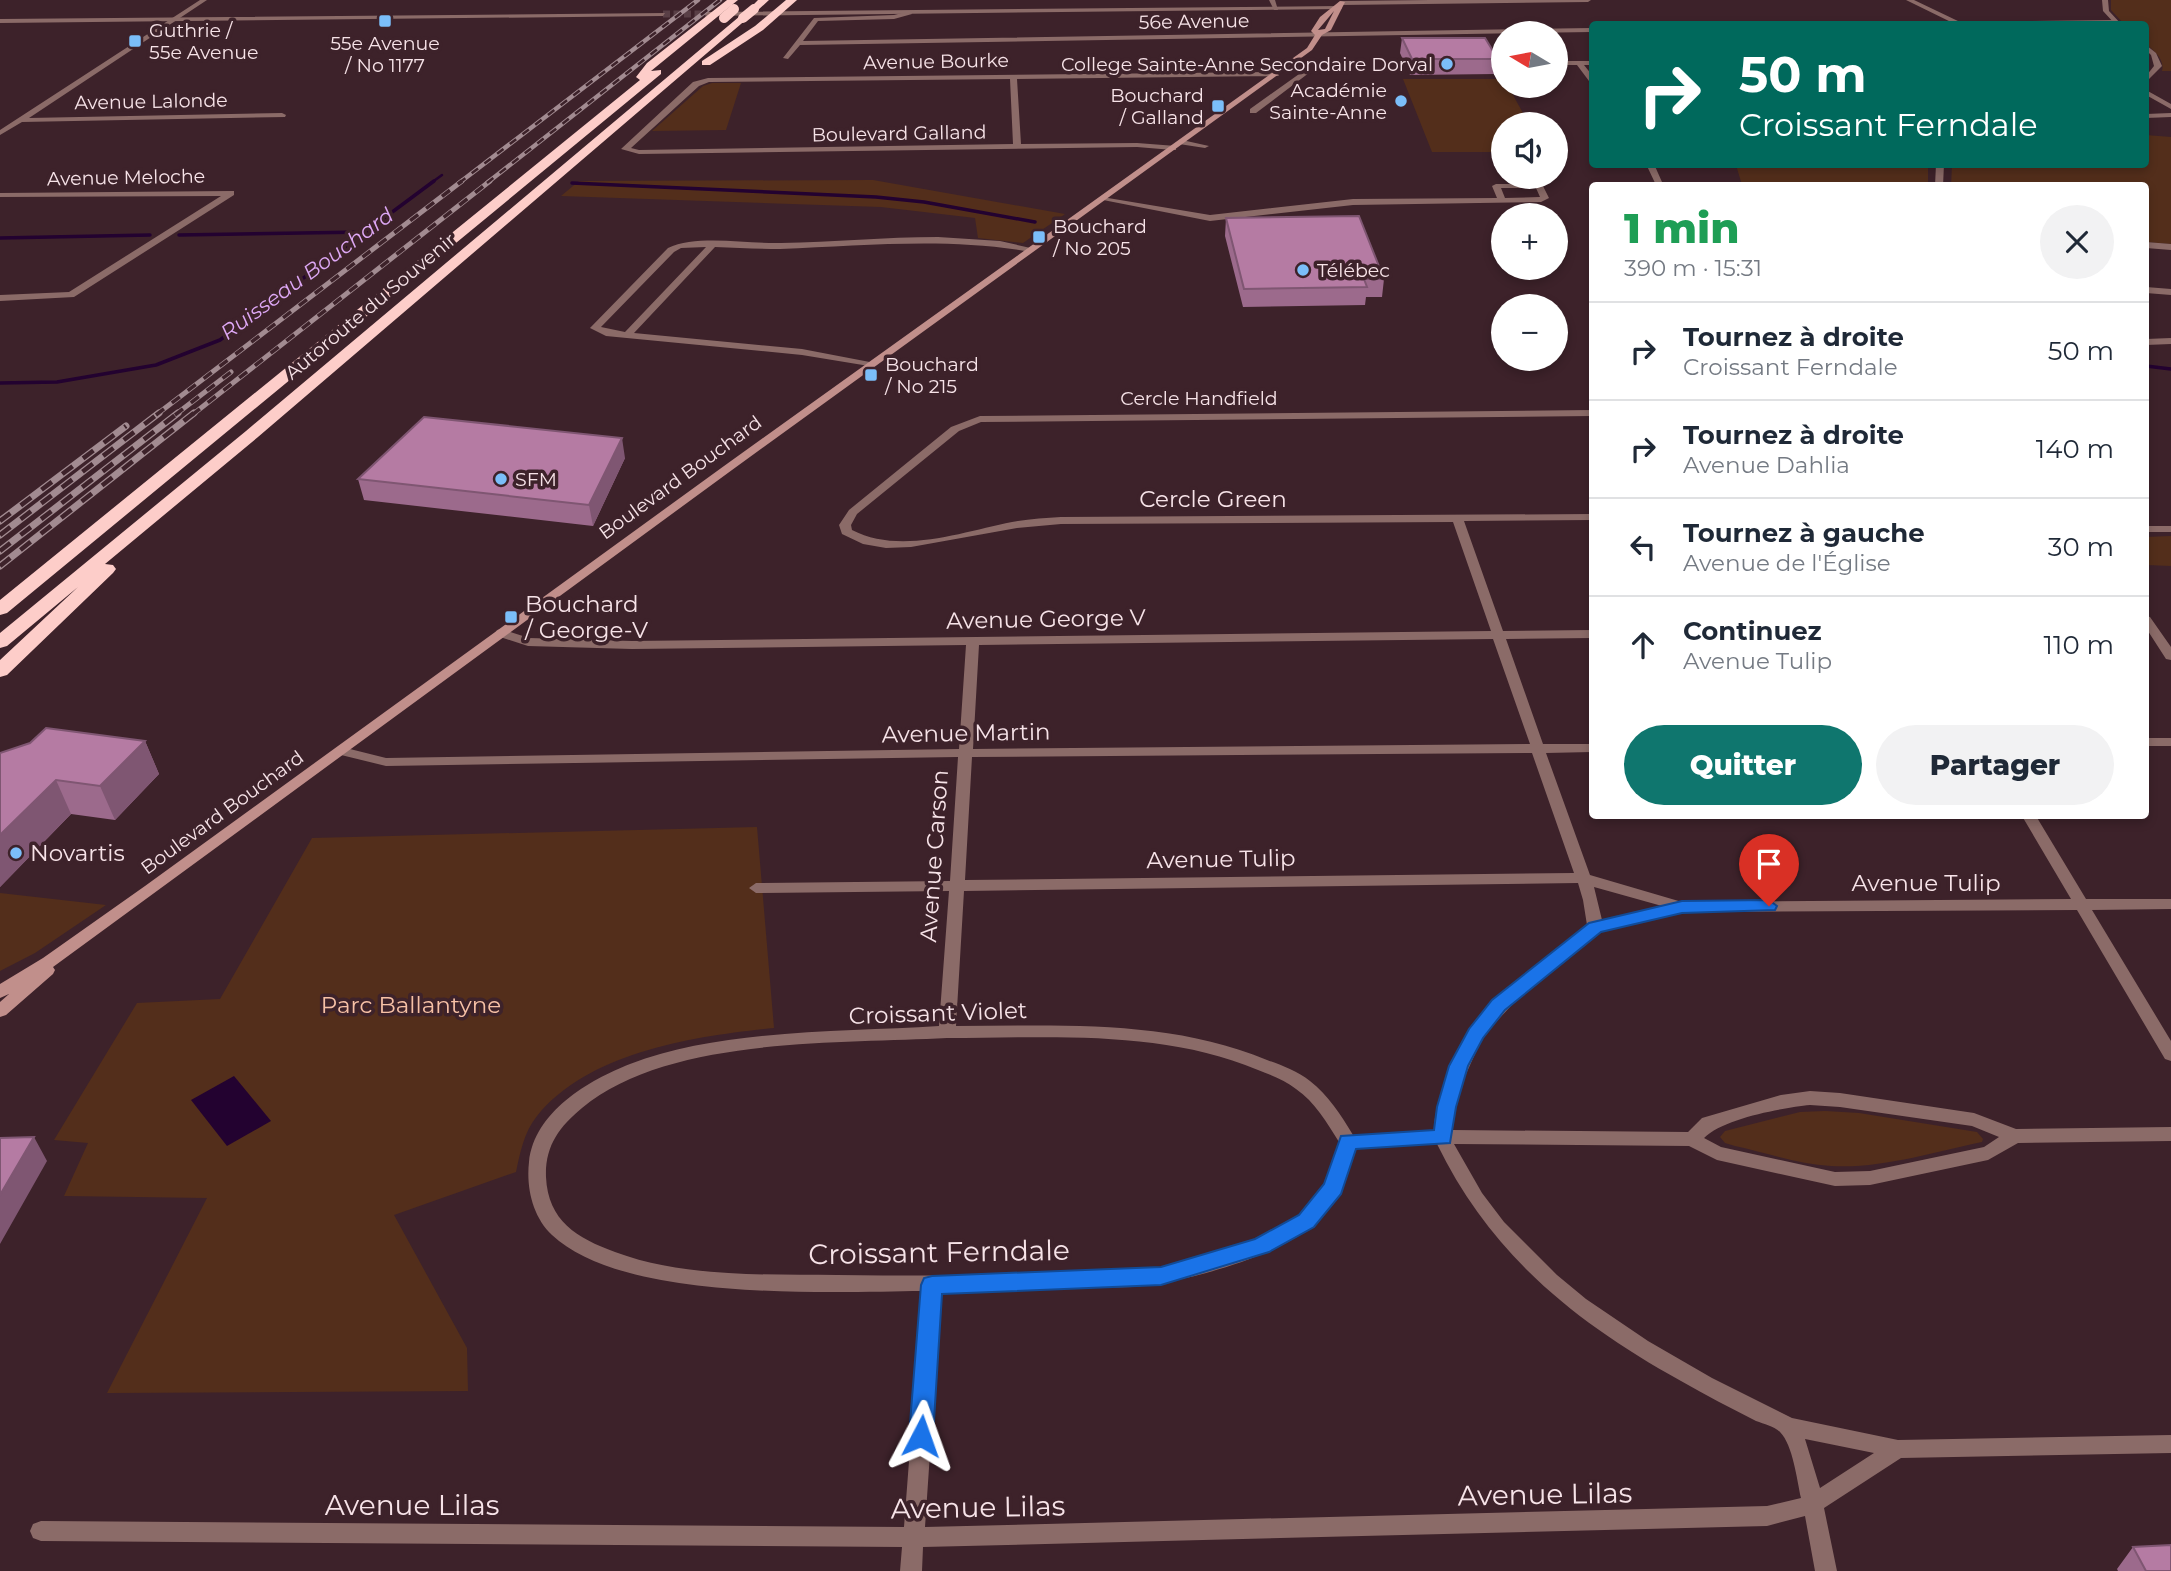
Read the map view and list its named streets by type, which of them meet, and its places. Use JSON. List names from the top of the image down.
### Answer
{
  "streets": {
    "highway": ["Autoroute du Souvenir"],
    "main road": ["Boulevard Bouchard"],
    "street": [
      "56e Avenue",
      "Avenue Bourke",
      "Avenue Lalonde",
      "Boulevard Galland",
      "Avenue Meloche",
      "Cercle Handfield",
      "Cercle Green",
      "Avenue George V",
      "Avenue Martin",
      "Avenue Carson",
      "Avenue Tulip",
      "Croissant Violet",
      "Croissant Ferndale",
      "Avenue Lilas"
    ]
  },
  "crossings": [
    ["56e Avenue", "Boulevard Bouchard"],
    ["Avenue Bourke", "Boulevard Galland"],
    ["Avenue Bourke", "Boulevard Bouchard"],
    ["Boulevard Galland", "Boulevard Bouchard"],
    ["Cercle Handfield", "Cercle Green"],
    ["Boulevard Bouchard", "Avenue George V"],
    ["Boulevard Bouchard", "Avenue Martin"],
    ["Avenue George V", "Avenue Carson"],
    ["Avenue Martin", "Avenue Carson"],
    ["Avenue Carson", "Avenue Tulip"],
    ["Avenue Carson", "Croissant Violet"],
    ["Croissant Violet", "Croissant Ferndale"]
  ],
  "water": ["Ruisseau Bouchard"],
  "parks": ["Parc Ballantyne"],
  "places": {
    "transit": [
      "55e Avenue / No 1177",
      "Guthrie / 55e Avenue",
      "Bouchard / Galland",
      "Bouchard / No 205",
      "Bouchard / No 215",
      "Bouchard / George-V"
    ],
    "other": [
      "College Sainte-Anne Secondaire Dorval",
      "Académie Sainte-Anne",
      "Télébec",
      "SFM",
      "Novartis"
    ]
  },
  "north": "left",
  "page": {
    "map_buttons": ["+", "−"],
    "turn": ["50 m", "Croissant Ferndale"],
    "heading": ["1 min", "390 m · 15:31"],
    "list": [
      {
        "name": "Tournez à droite",
        "note": "Croissant Ferndale",
        "value": "50 m"
      },
      {
        "name": "Tournez à droite",
        "note": "Avenue Dahlia",
        "value": "140 m"
      },
      {
        "name": "Tournez à gauche",
        "note": "Avenue de l'Église",
        "value": "30 m"
      },
      {
        "name": "Continuez",
        "note": "Avenue Tulip",
        "value": "110 m"
      }
    ],
    "buttons": ["Quitter", "Partager"]
  }
}
